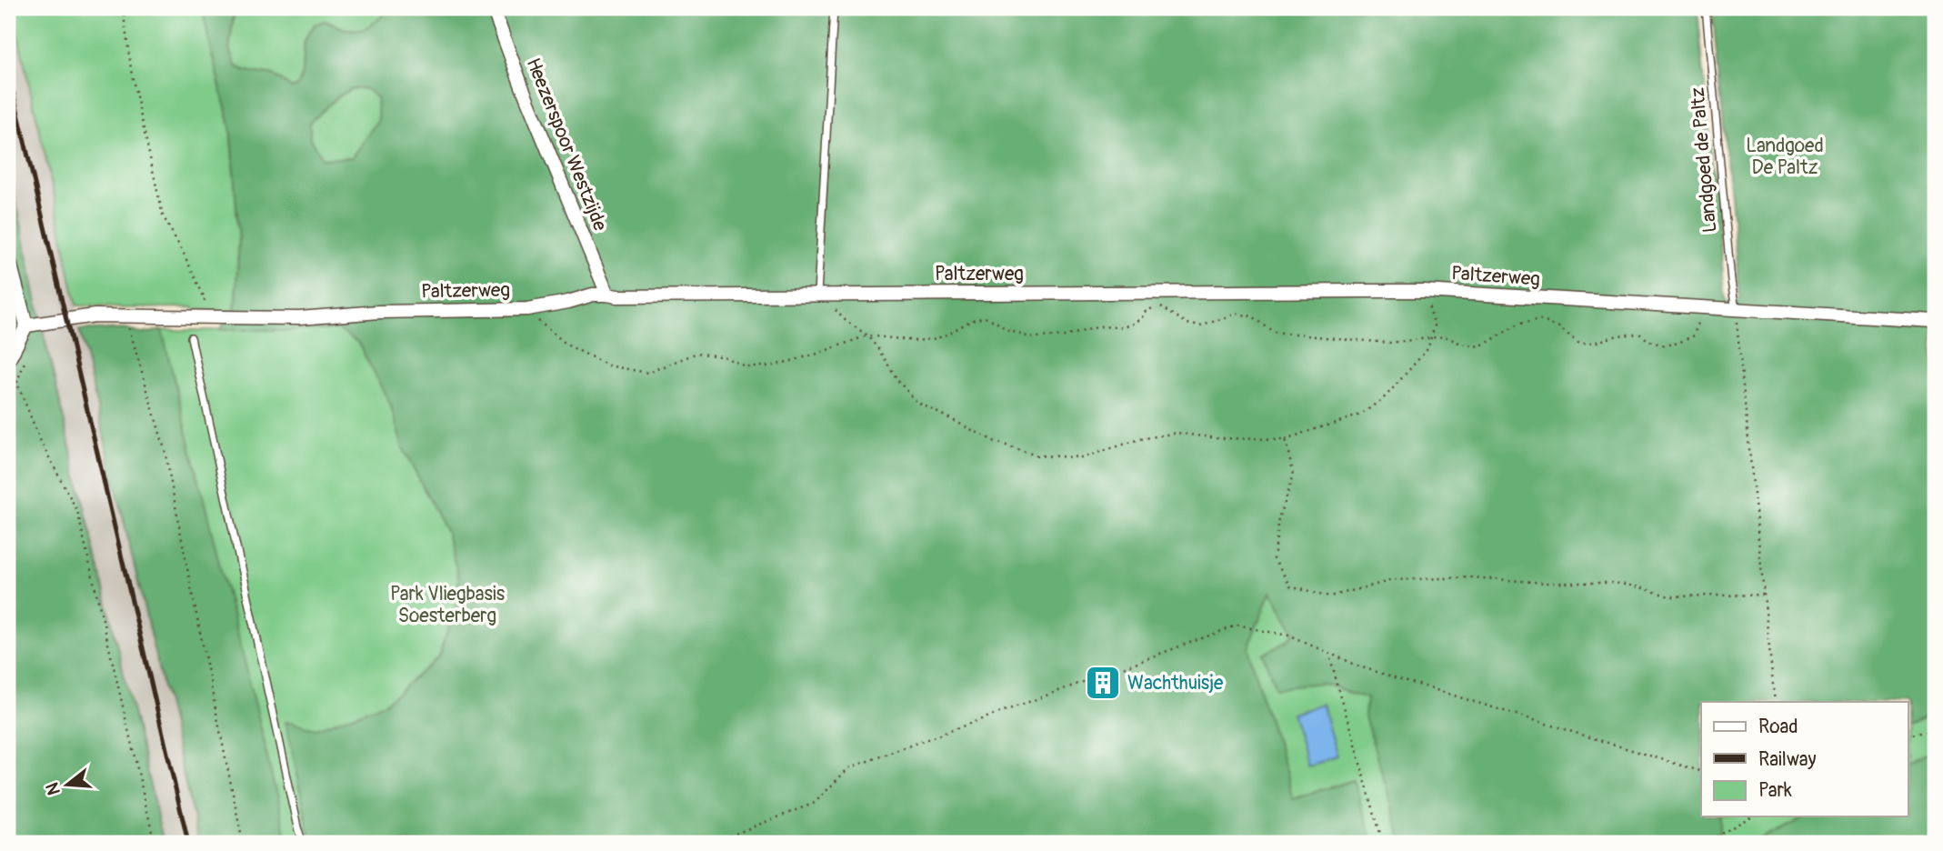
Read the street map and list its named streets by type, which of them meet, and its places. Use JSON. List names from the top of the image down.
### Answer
{
  "streets": {
    "street": ["Heezerspoor Westzijde", "Paltzerweg"],
    "lane": ["Landgoed de Paltz"]
  },
  "crossings": [
    ["Heezerspoor Westzijde", "Paltzerweg"],
    ["Landgoed de Paltz", "Paltzerweg"]
  ],
  "parks": ["Landgoed De Paltz", "Park Vliegbasis Soesterberg"],
  "places": {
    "building": ["Wachthuisje"]
  },
  "legend": ["Road", "Railway", "Park"],
  "north": "left"
}
